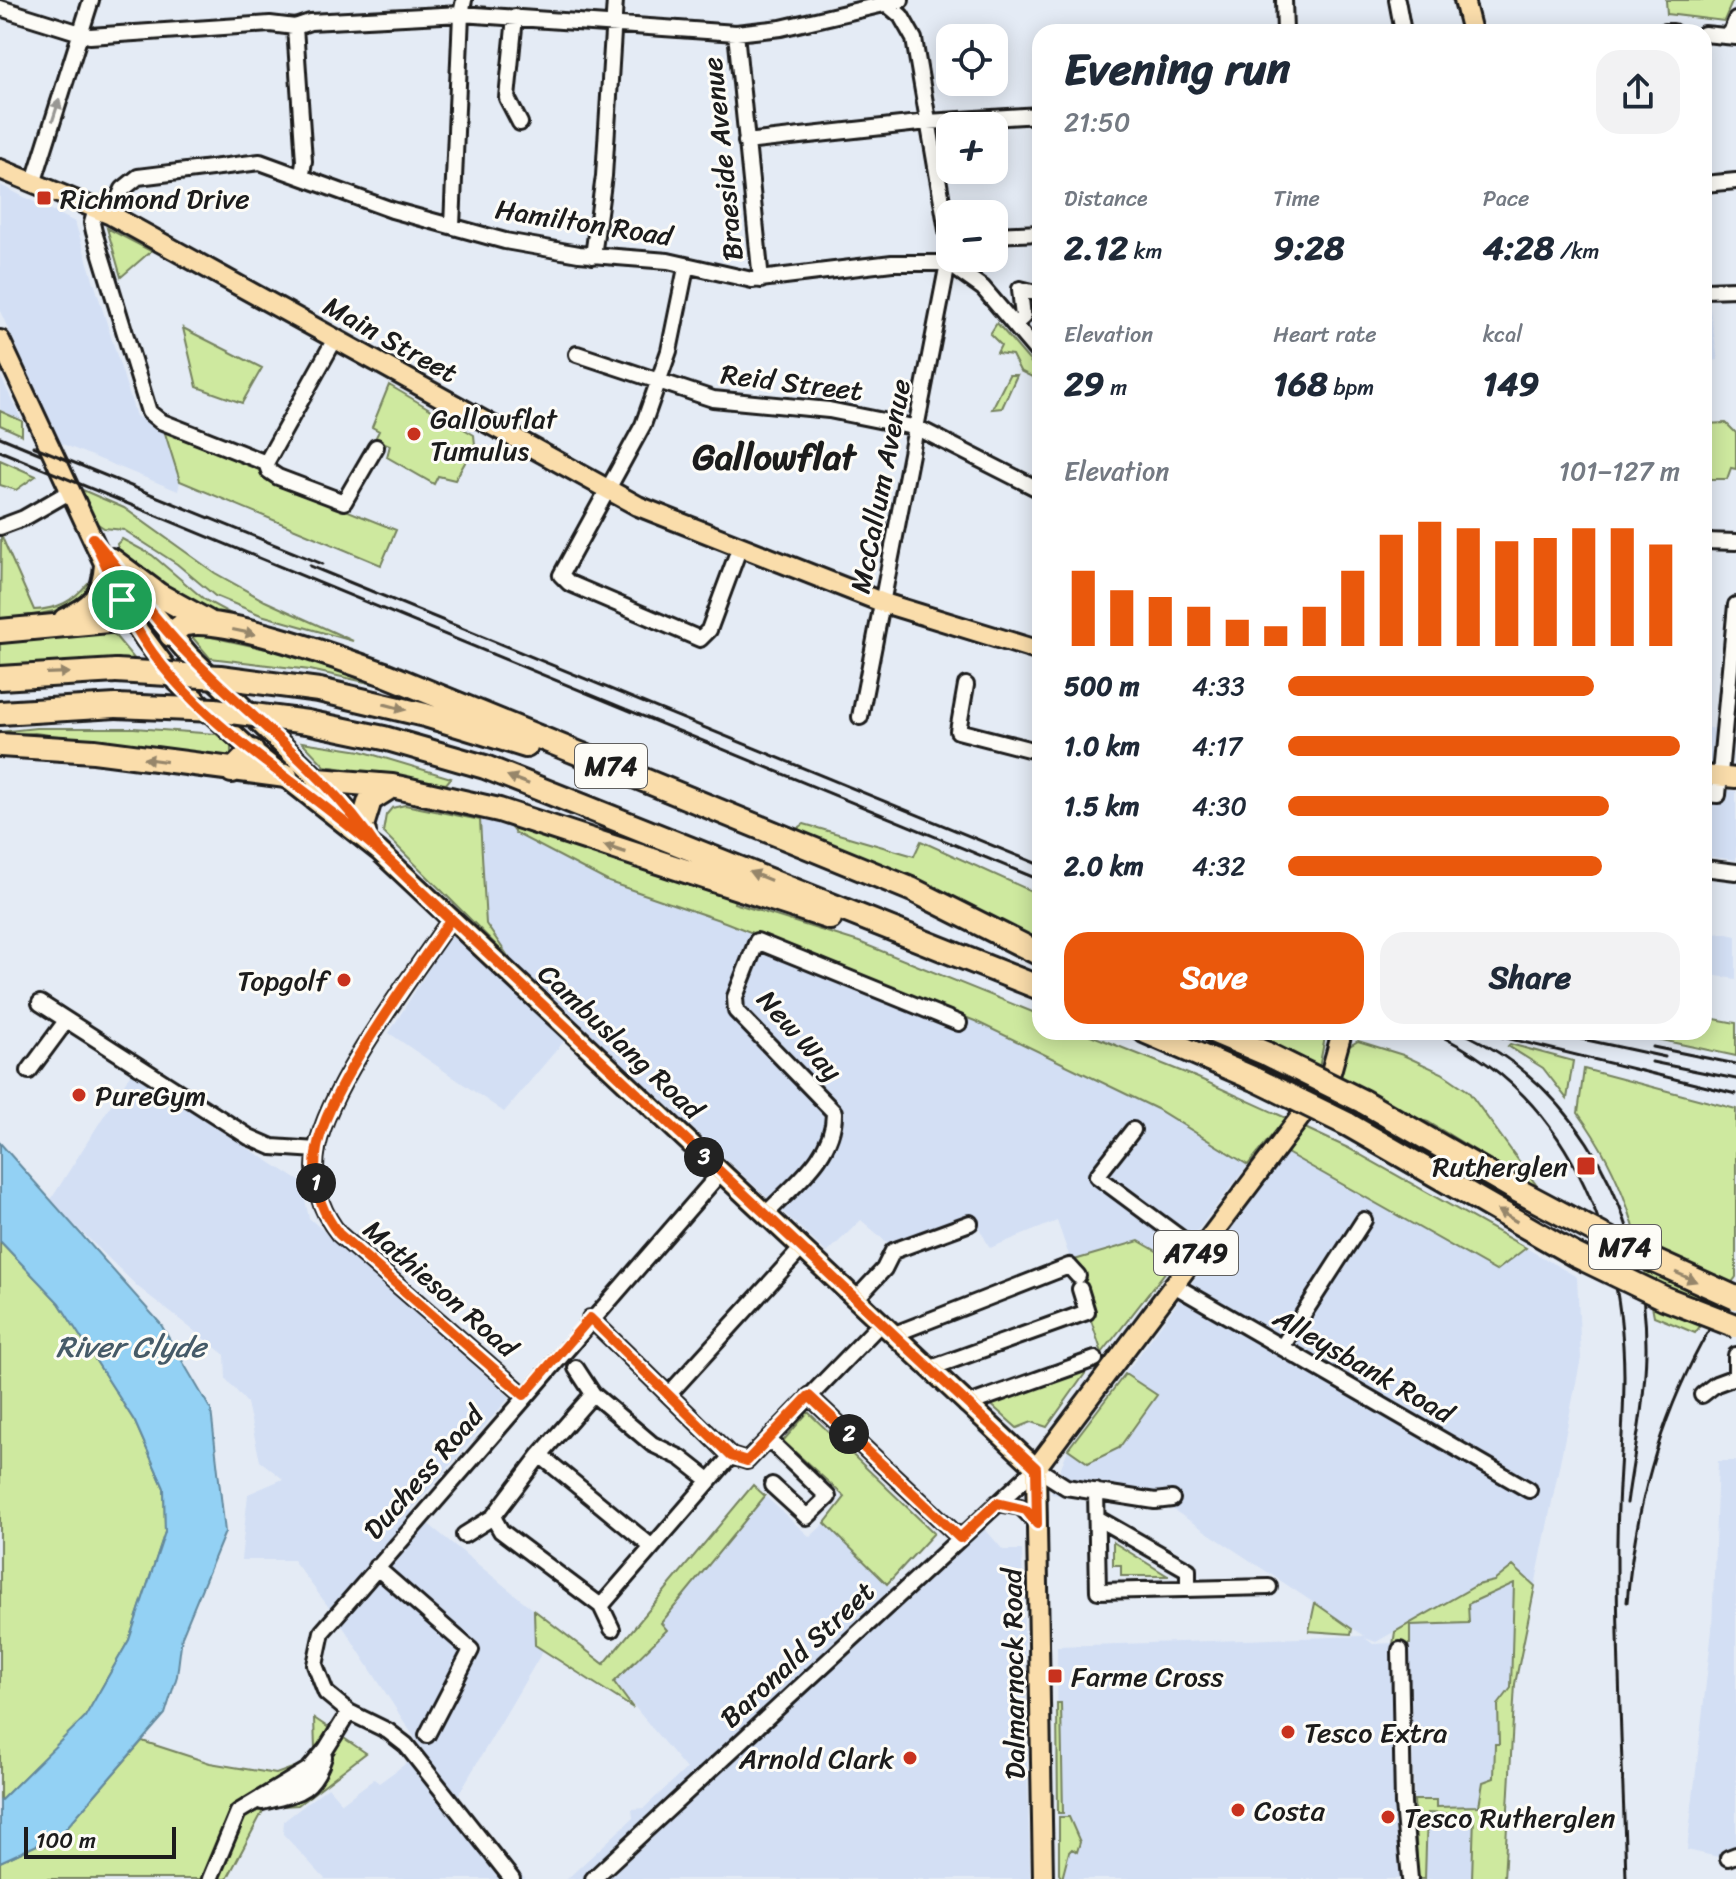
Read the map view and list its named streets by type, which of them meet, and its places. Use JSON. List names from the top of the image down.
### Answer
{
  "streets": {
    "highway": ["M74"],
    "main road": [
      "Main Street",
      "Cambuslang Road",
      "A749",
      "Dalmarnock Road"
    ],
    "street": [
      "Braeside Avenue",
      "Hamilton Road",
      "Reid Street",
      "McCallum Avenue",
      "New Way",
      "Mathieson Road",
      "Alleysbank Road",
      "Duchess Road",
      "Baronald Street"
    ]
  },
  "crossings": [
    ["Braeside Avenue", "Hamilton Road"],
    ["Hamilton Road", "Main Street"],
    ["Main Street", "McCallum Avenue"],
    ["Reid Street", "McCallum Avenue"],
    ["M74", "Cambuslang Road"],
    ["New Way", "Cambuslang Road"],
    ["Cambuslang Road", "A749"],
    ["Cambuslang Road", "Duchess Road"],
    ["Cambuslang Road", "Baronald Street"],
    ["Cambuslang Road", "Dalmarnock Road"],
    ["A749", "Alleysbank Road"],
    ["A749", "Baronald Street"],
    ["A749", "Dalmarnock Road"],
    ["Mathieson Road", "Duchess Road"],
    ["Baronald Street", "Dalmarnock Road"]
  ],
  "districts": ["Gallowflat"],
  "water": ["River Clyde"],
  "places": {
    "transit": ["Richmond Drive", "Rutherglen", "Farme Cross"],
    "other": [
      "Gallowflat Tumulus",
      "Topgolf",
      "PureGym",
      "Tesco Extra",
      "Arnold Clark",
      "Costa",
      "Tesco Rutherglen"
    ]
  },
  "scale_bar": "100 m",
  "page": {
    "map_buttons": ["+", "−"],
    "heading": ["Evening run", "21:50"],
    "stats": [
      ["Distance", "2.12 km"],
      ["Time", "9:28"],
      ["Pace", "4:28 /km"],
      ["Elevation", "29 m"],
      ["Heart rate", "168 bpm"],
      ["kcal", "149"]
    ],
    "chart": ["Elevation", "101–127 m"],
    "list": [
      {
        "name": "500 m",
        "note": "4:33"
      },
      {
        "name": "1.0 km",
        "note": "4:17"
      },
      {
        "name": "1.5 km",
        "note": "4:30"
      },
      {
        "name": "2.0 km",
        "note": "4:32"
      }
    ],
    "buttons": ["Save", "Share"],
    "pins": ["3", "1", "2"],
    "scale": "100 m"
  }
}
